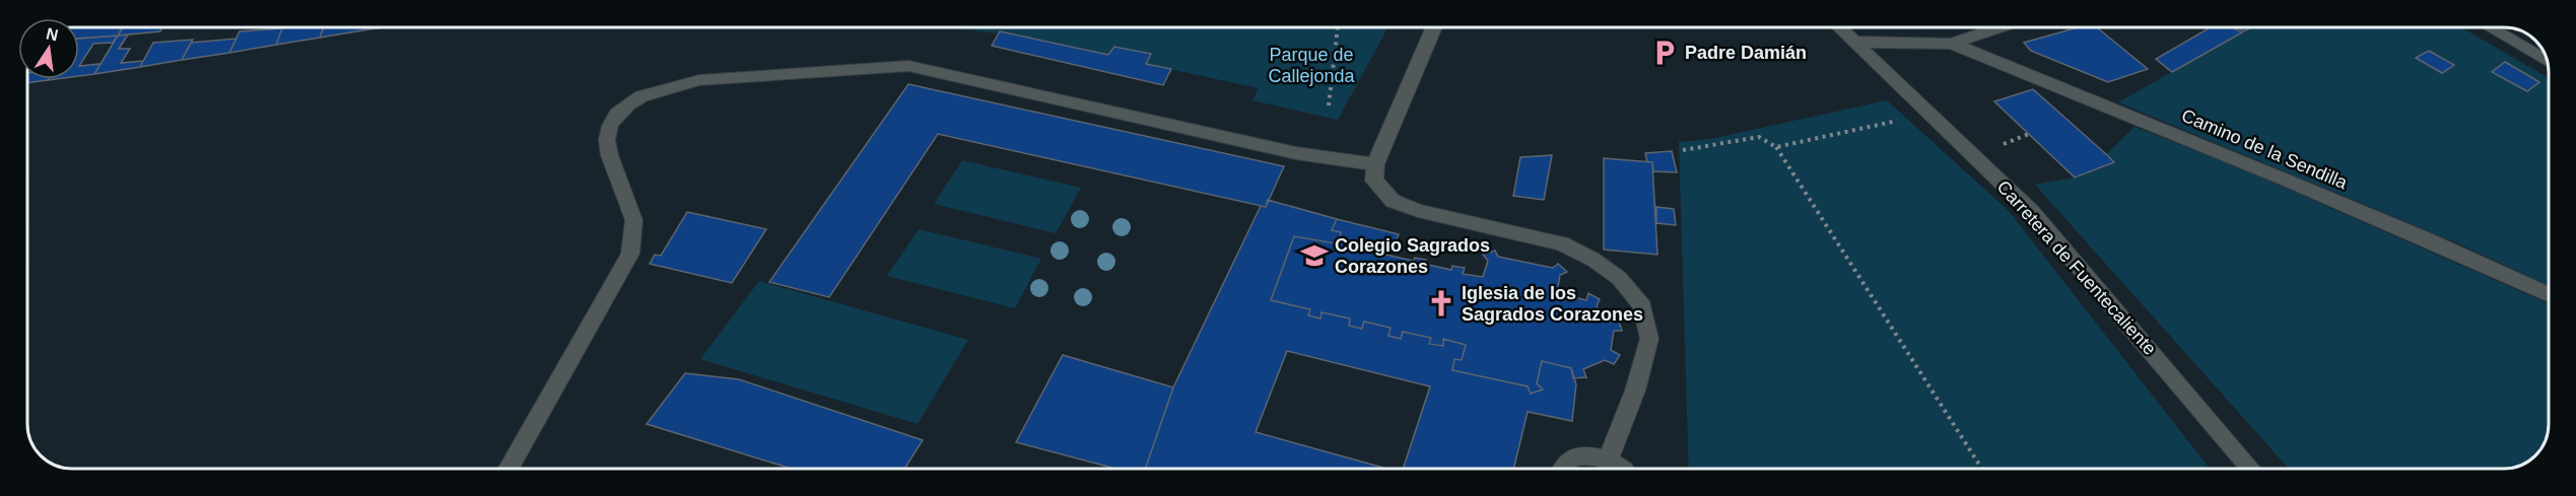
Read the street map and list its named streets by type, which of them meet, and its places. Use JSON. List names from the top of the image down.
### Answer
{
  "streets": {
    "street": ["Camino de la Sendilla", "Carretera de Fuentecaliente"]
  },
  "crossings": [
    ["Camino de la Sendilla", "Carretera de Fuentecaliente"]
  ],
  "parks": ["Parque de Callejonda"],
  "places": {
    "parking": ["Padre Damián"],
    "school or university": ["Colegio Sagrados Corazones"],
    "church": ["Iglesia de los Sagrados Corazones"]
  },
  "north": "top"
}
